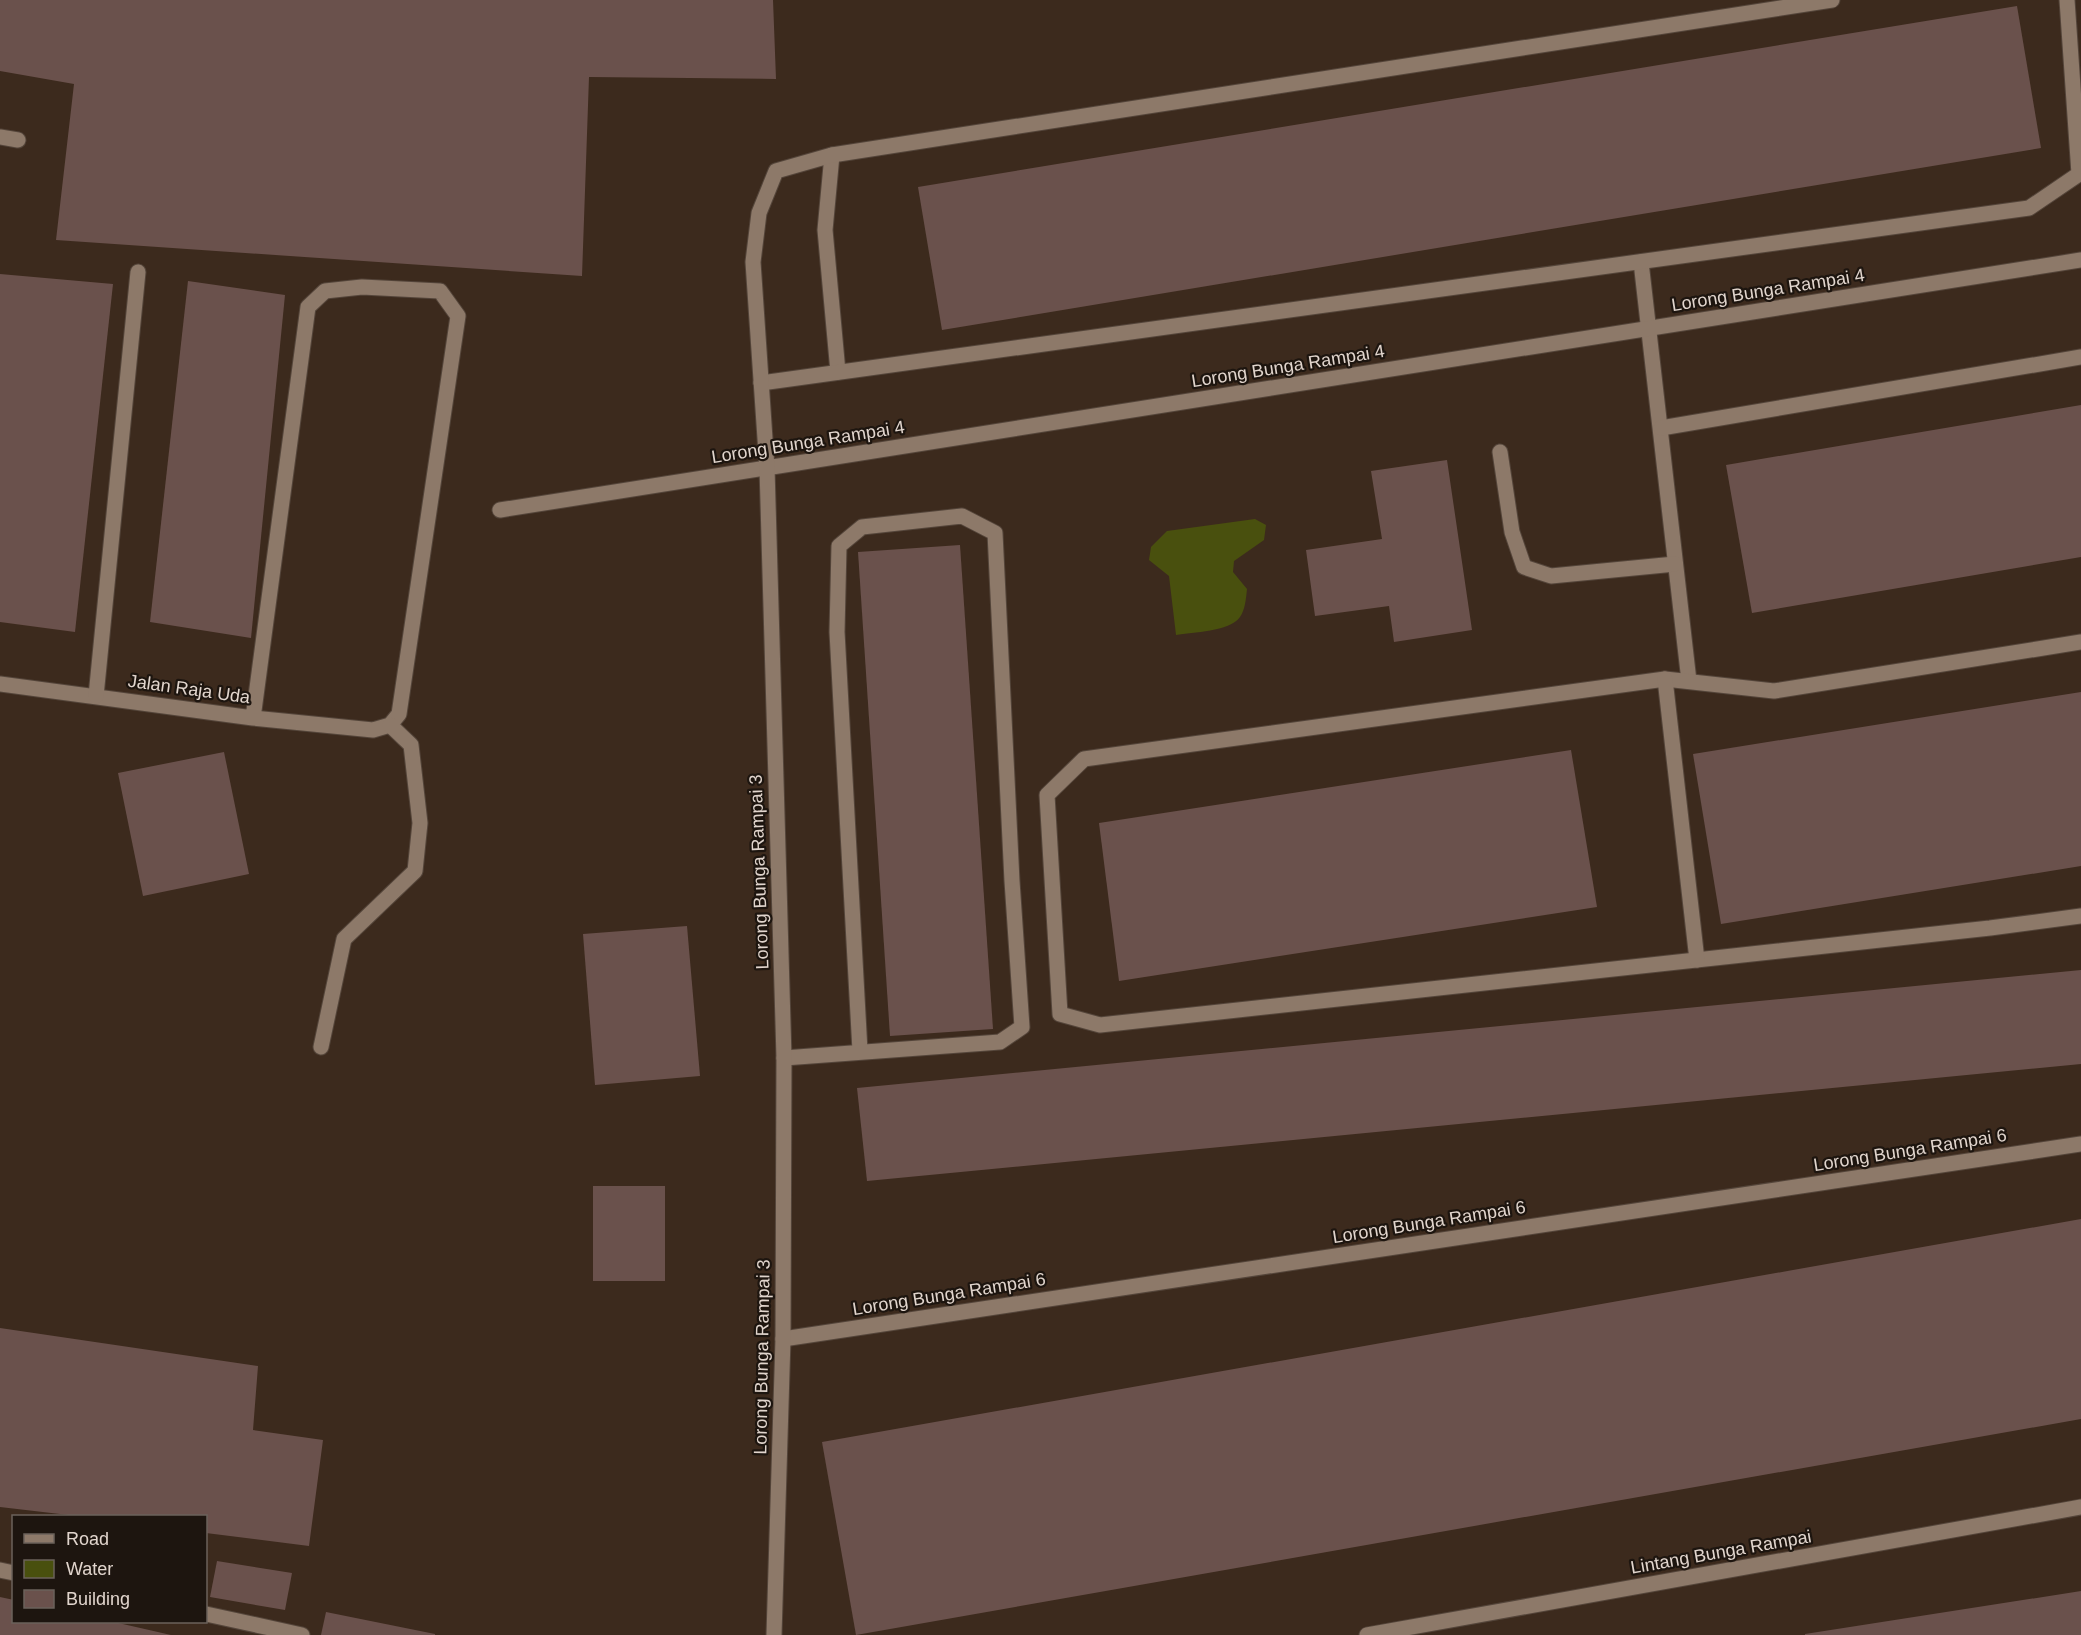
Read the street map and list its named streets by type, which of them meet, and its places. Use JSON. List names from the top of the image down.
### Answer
{
  "streets": {
    "street": [
      "Lorong Bunga Rampai 4",
      "Jalan Raja Uda",
      "Lorong Bunga Rampai 3",
      "Lorong Bunga Rampai 6",
      "Lintang Bunga Rampai"
    ]
  },
  "crossings": [
    ["Lorong Bunga Rampai 4", "Lorong Bunga Rampai 3"],
    ["Lorong Bunga Rampai 3", "Lorong Bunga Rampai 6"]
  ],
  "legend": ["Road", "Water", "Building"]
}
